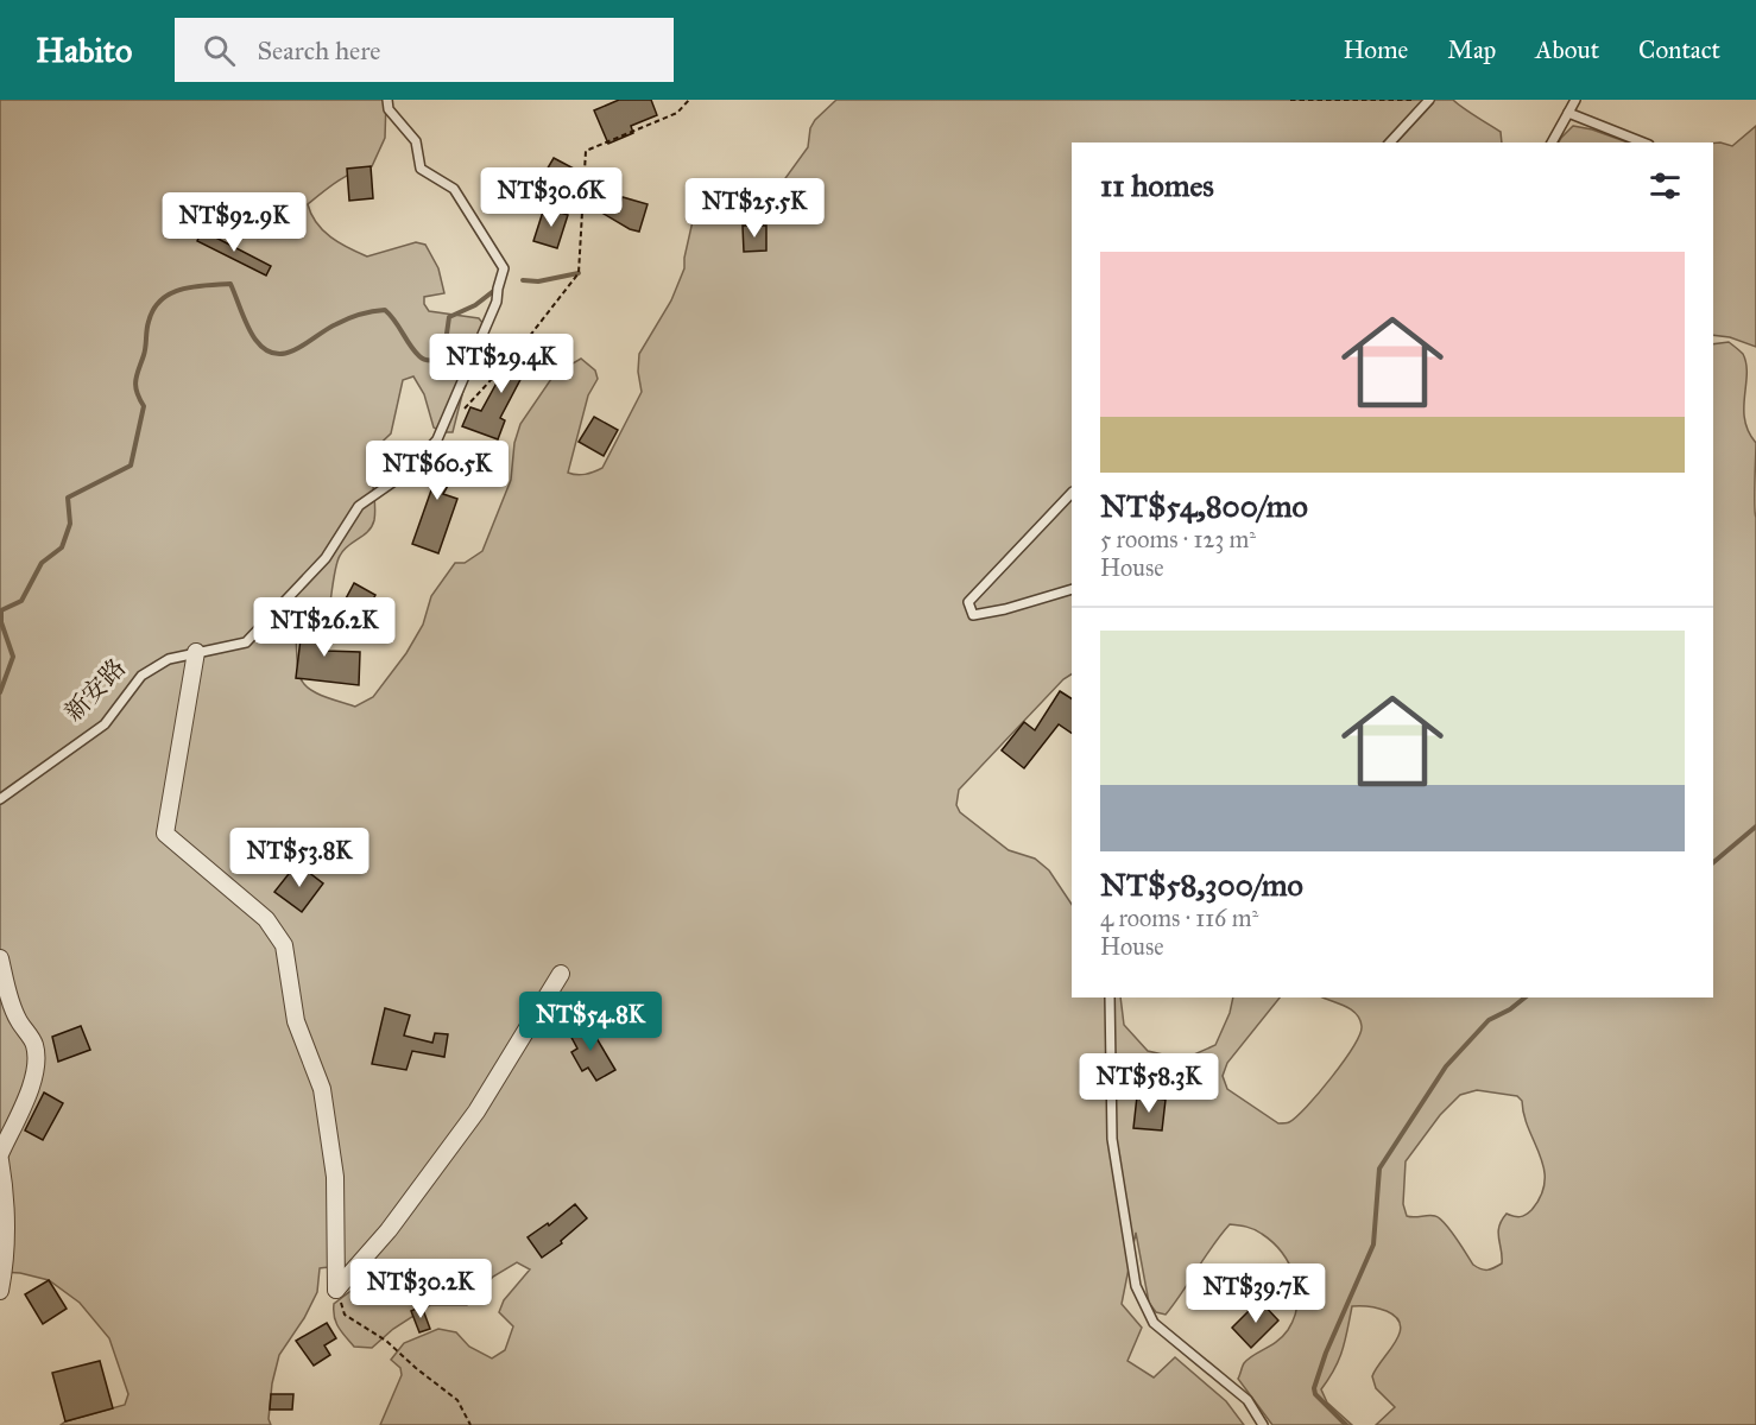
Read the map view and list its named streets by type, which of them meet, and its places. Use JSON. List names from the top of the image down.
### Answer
{
  "streets": {
    "lane": ["新安路"]
  },
  "page": {
    "header": "Habito",
    "search": "Search here",
    "nav": [
      "Home",
      "Map",
      "About",
      "Contact"
    ],
    "heading": "11 homes",
    "price": [
      "NT$30.6K",
      "NT$25.5K",
      "NT$92.9K",
      "NT$29.4K",
      "NT$60.5K",
      "NT$26.2K",
      "NT$53.8K",
      "NT$54.8K",
      "NT$58.3K",
      "NT$30.2K",
      "NT$39.7K"
    ],
    "list": [
      {
        "name": "NT$54,800/mo",
        "note": "5 rooms · 123 m² · House"
      },
      {
        "name": "NT$58,300/mo",
        "note": "4 rooms · 116 m² · House"
      }
    ]
  }
}
